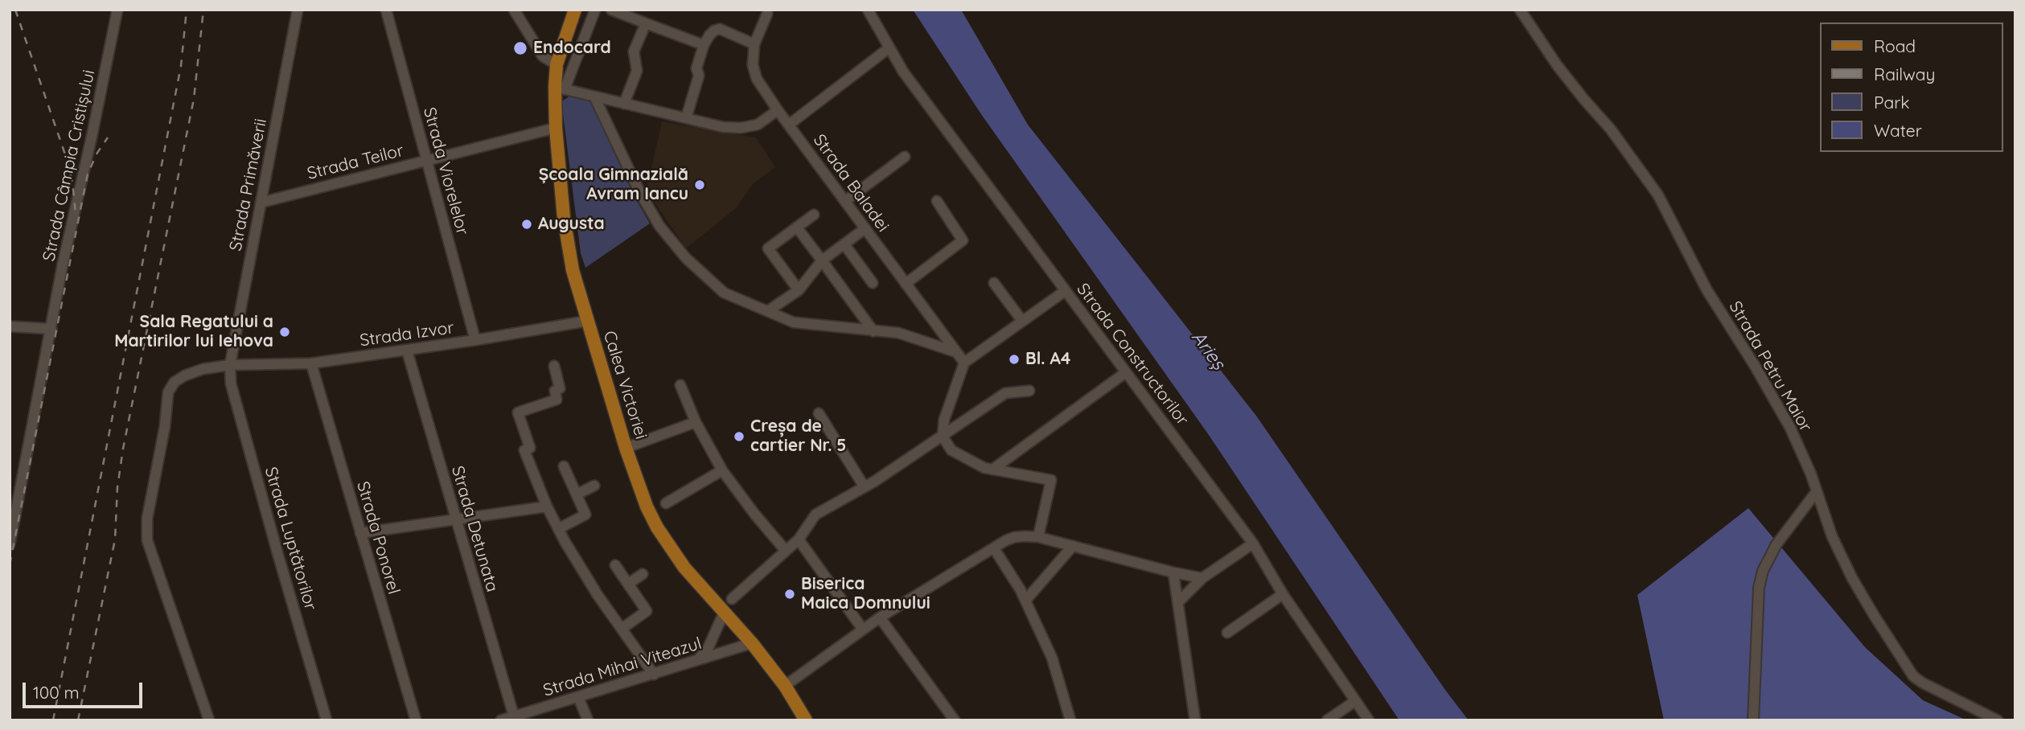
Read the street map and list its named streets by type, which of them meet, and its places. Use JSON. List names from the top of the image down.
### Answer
{
  "streets": {
    "main road": ["Calea Victoriei"],
    "street": [
      "Strada Teilor",
      "Strada Câmpia Cristișului",
      "Strada Viorelelor",
      "Strada Baladei",
      "Strada Primăverii",
      "Strada Izvor",
      "Strada Constructorilor",
      "Strada Petru Maior",
      "Strada Detunata",
      "Strada Ponorel",
      "Strada Luptătorilor",
      "Strada Mihai Viteazul"
    ]
  },
  "crossings": [
    ["Strada Teilor", "Strada Viorelelor"],
    ["Strada Teilor", "Strada Primăverii"],
    ["Strada Teilor", "Calea Victoriei"],
    ["Strada Viorelelor", "Strada Izvor"],
    ["Strada Primăverii", "Strada Izvor"],
    ["Strada Primăverii", "Strada Luptătorilor"],
    ["Strada Izvor", "Calea Victoriei"],
    ["Strada Izvor", "Strada Detunata"],
    ["Strada Izvor", "Strada Ponorel"],
    ["Strada Izvor", "Strada Luptătorilor"],
    ["Calea Victoriei", "Strada Mihai Viteazul"],
    ["Strada Detunata", "Strada Mihai Viteazul"]
  ],
  "water": ["Arieș"],
  "places": [
    "Endocard",
    "Școala Gimnazială Avram Iancu",
    "Augusta",
    "Sala Regatului a Martirilor lui Iehova",
    "Bl. A4",
    "Creșa de cartier Nr. 5",
    "Biserica Maica Domnului"
  ],
  "legend": [
    "Road",
    "Railway",
    "Park",
    "Water"
  ],
  "scale_bar": "100 m"
}
